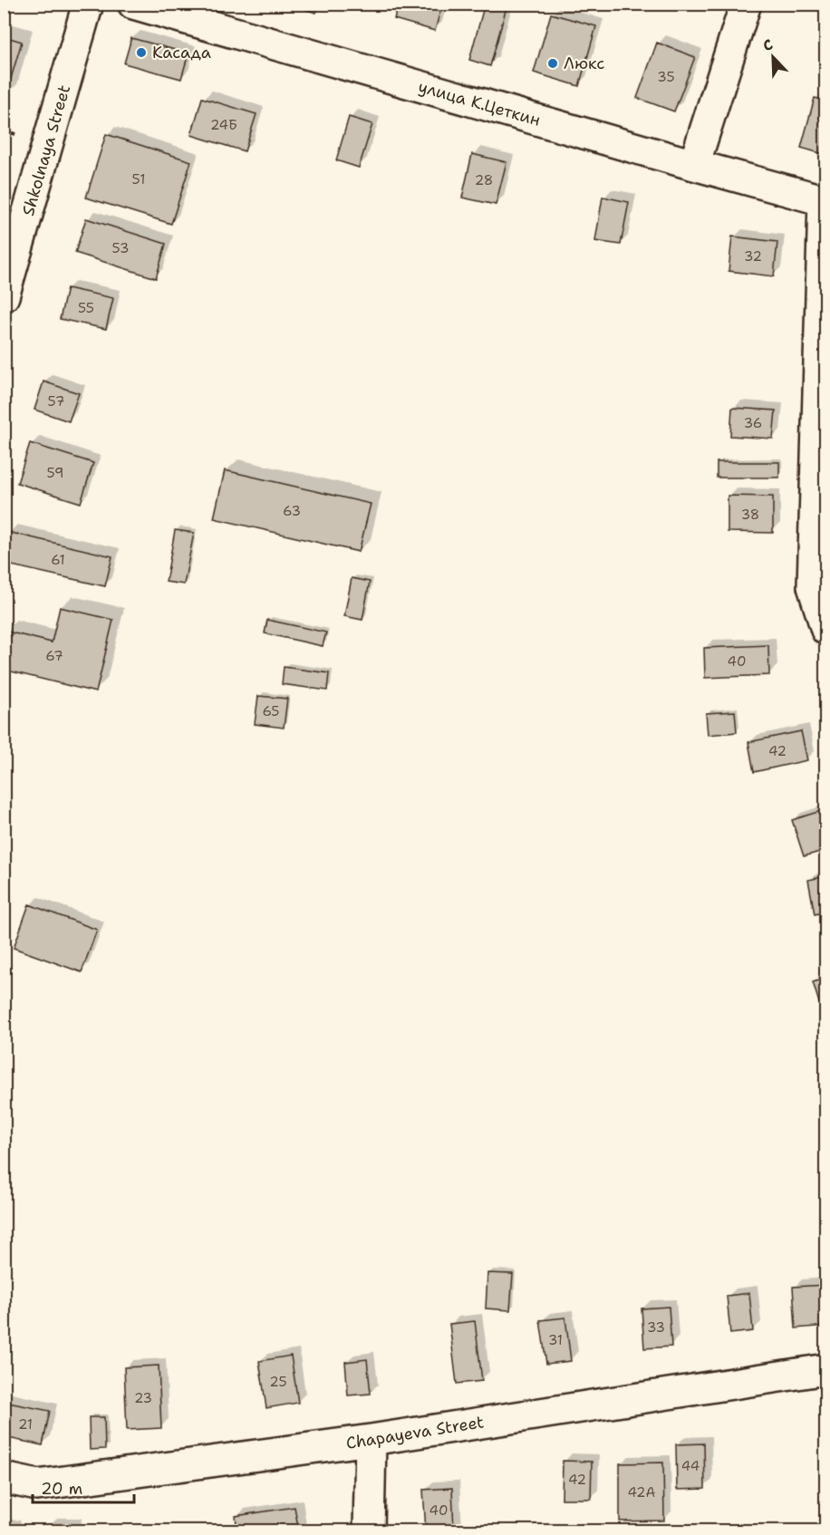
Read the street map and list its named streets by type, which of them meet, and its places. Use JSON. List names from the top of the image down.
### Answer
{
  "streets": {
    "street": ["улица К.Цеткин", "Shkolnaya Street", "Chapayeva Street"]
  },
  "places": ["Касада", "Люкс"],
  "house_numbers": [
    "35",
    "24Б",
    "51",
    "28",
    "53",
    "32",
    "55",
    "57",
    "36",
    "59",
    "63",
    "38",
    "61",
    "67",
    "40",
    "65",
    "42",
    "33",
    "31",
    "25",
    "23",
    "21",
    "44",
    "42",
    "42А",
    "40"
  ],
  "scale_bar": "20 m",
  "north": "top left"
}
